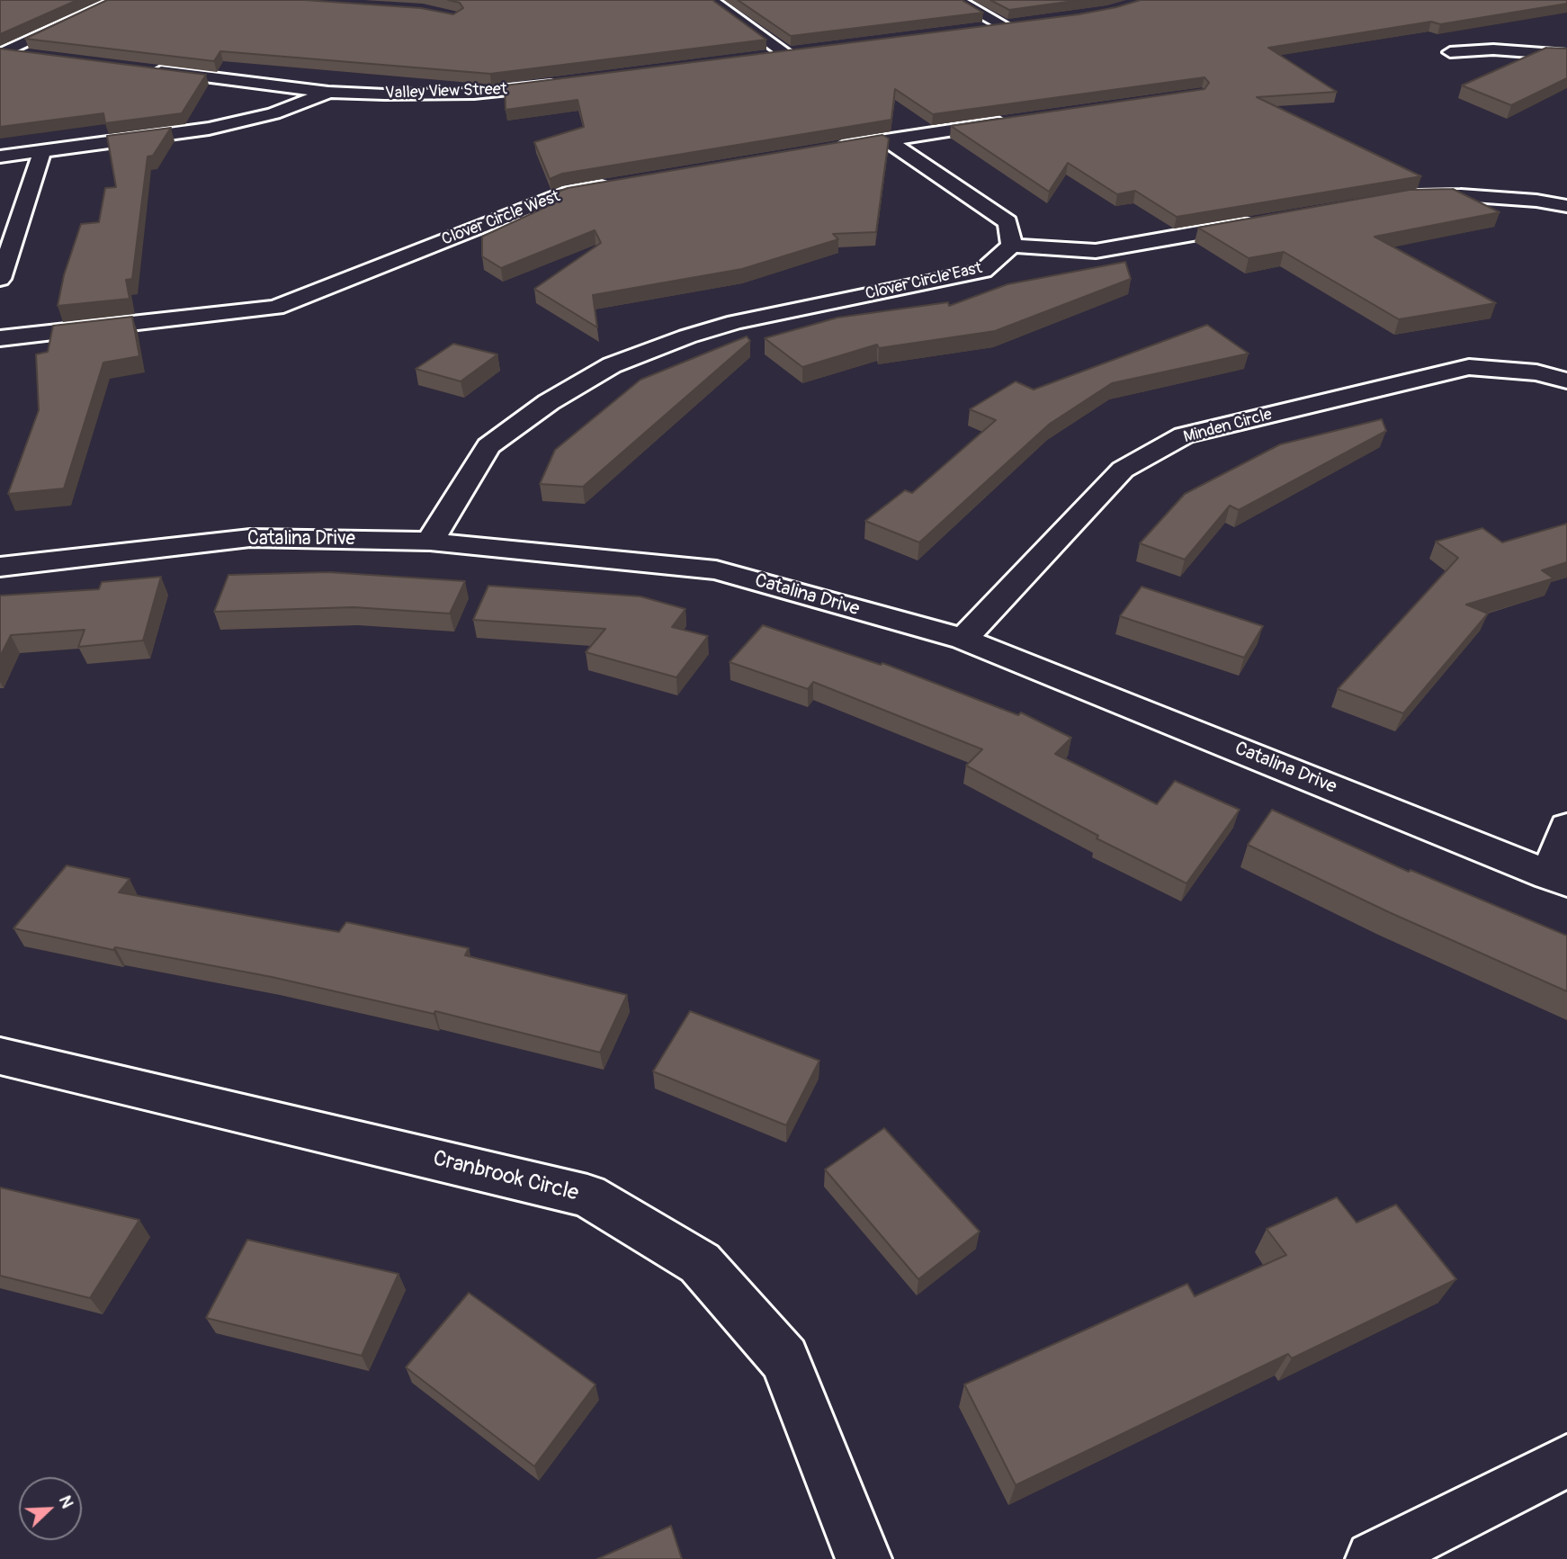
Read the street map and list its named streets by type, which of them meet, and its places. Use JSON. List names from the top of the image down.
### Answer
{
  "streets": {
    "street": [
      "Valley View Street",
      "Clover Circle West",
      "Clover Circle East",
      "Minden Circle",
      "Catalina Drive",
      "Cranbrook Circle"
    ]
  },
  "crossings": [
    ["Clover Circle East", "Catalina Drive"],
    ["Minden Circle", "Catalina Drive"]
  ],
  "north": "top right"
}
